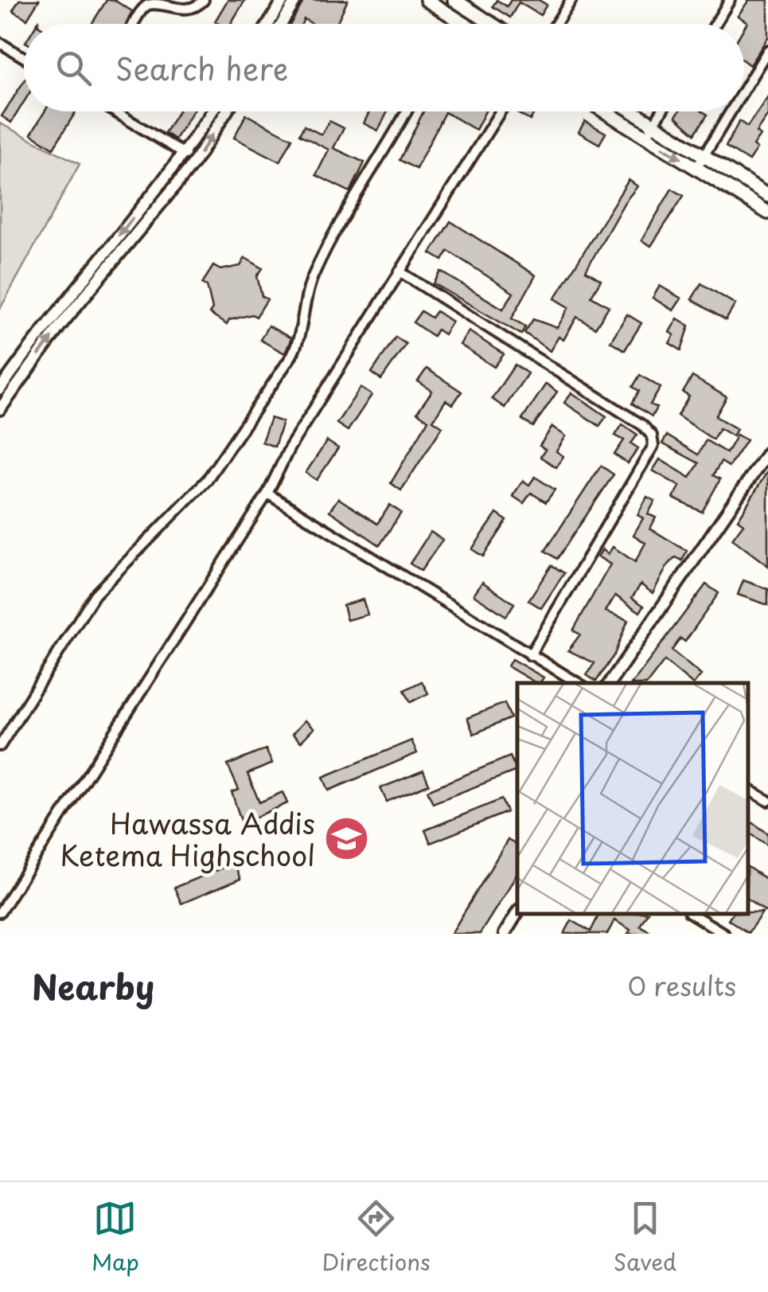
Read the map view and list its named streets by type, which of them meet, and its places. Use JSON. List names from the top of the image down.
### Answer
{
  "places": {
    "school or university": ["Hawassa Addis Ketema Highschool"]
  },
  "page": {
    "search": "Search here",
    "heading": ["Nearby", "0 results"],
    "nav": ["Map", "Directions", "Saved"]
  }
}
